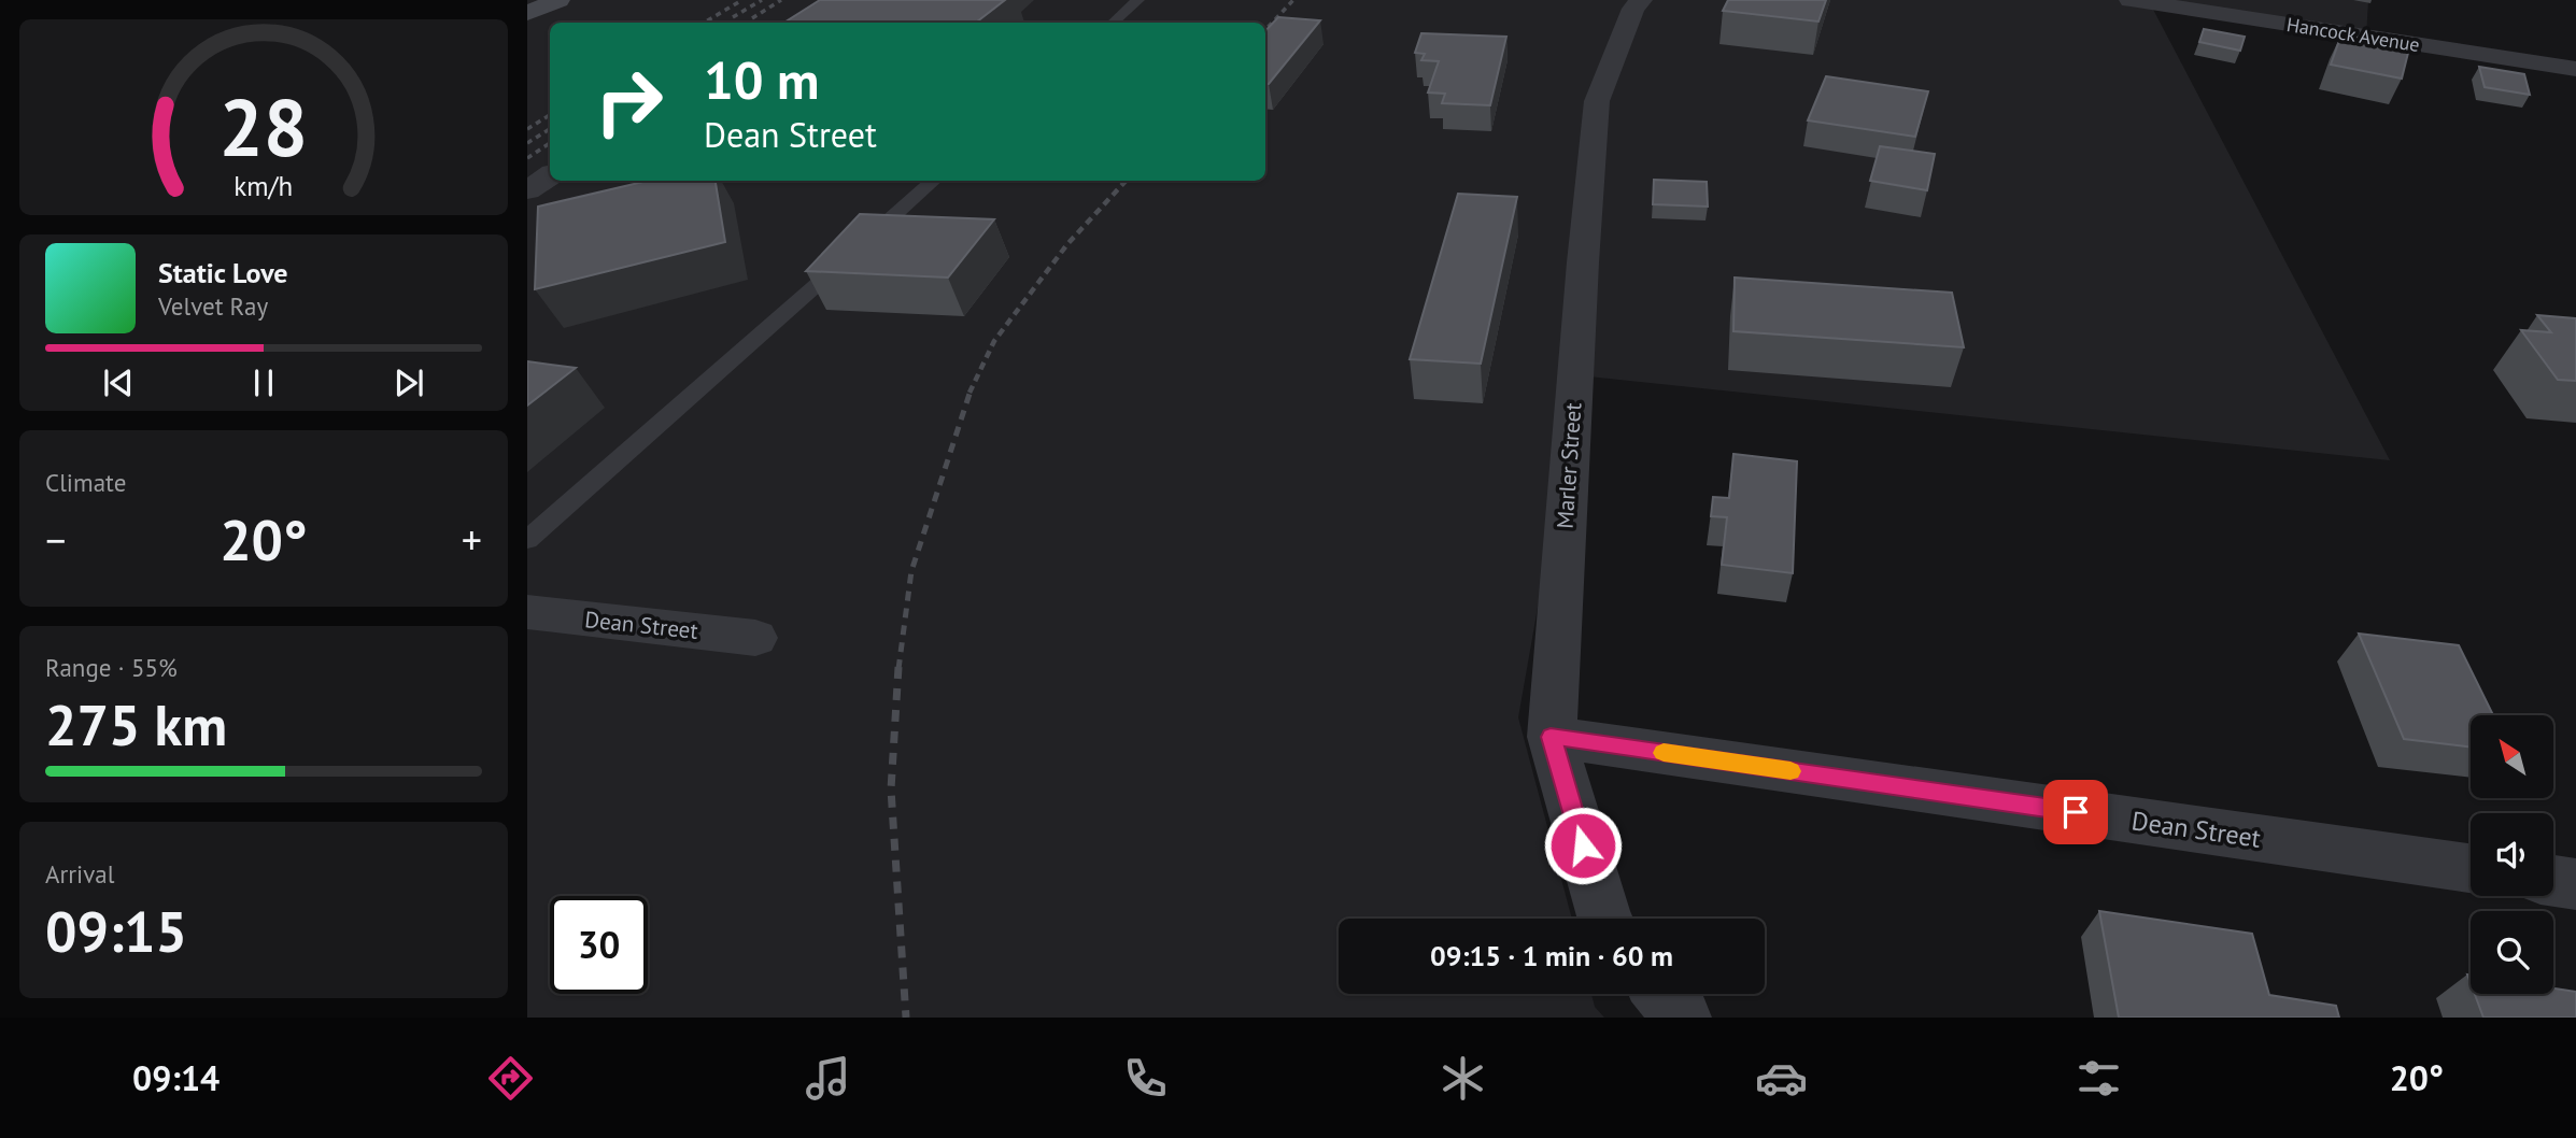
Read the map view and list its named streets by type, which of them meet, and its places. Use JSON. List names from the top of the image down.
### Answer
{
  "streets": {
    "street": ["Hancock Avenue", "Marler Street", "Dean Street"]
  },
  "crossings": [
    ["Marler Street", "Dean Street"]
  ],
  "north": "top left",
  "page": {
    "turn": ["10 m", "Dean Street"],
    "song": ["Static Love", "Velvet Ray"],
    "tile": [
      "Climate",
      ["Range · 55%", "275 km"],
      ["Arrival", "09:15"]
    ],
    "heat": ["−", "20°", "+"],
    "limit": "30",
    "trip": "09:15 · 1 min · 60 m",
    "tabs": ["09:14", "20°"],
    "gauge": ["28", "km/h"]
  }
}
